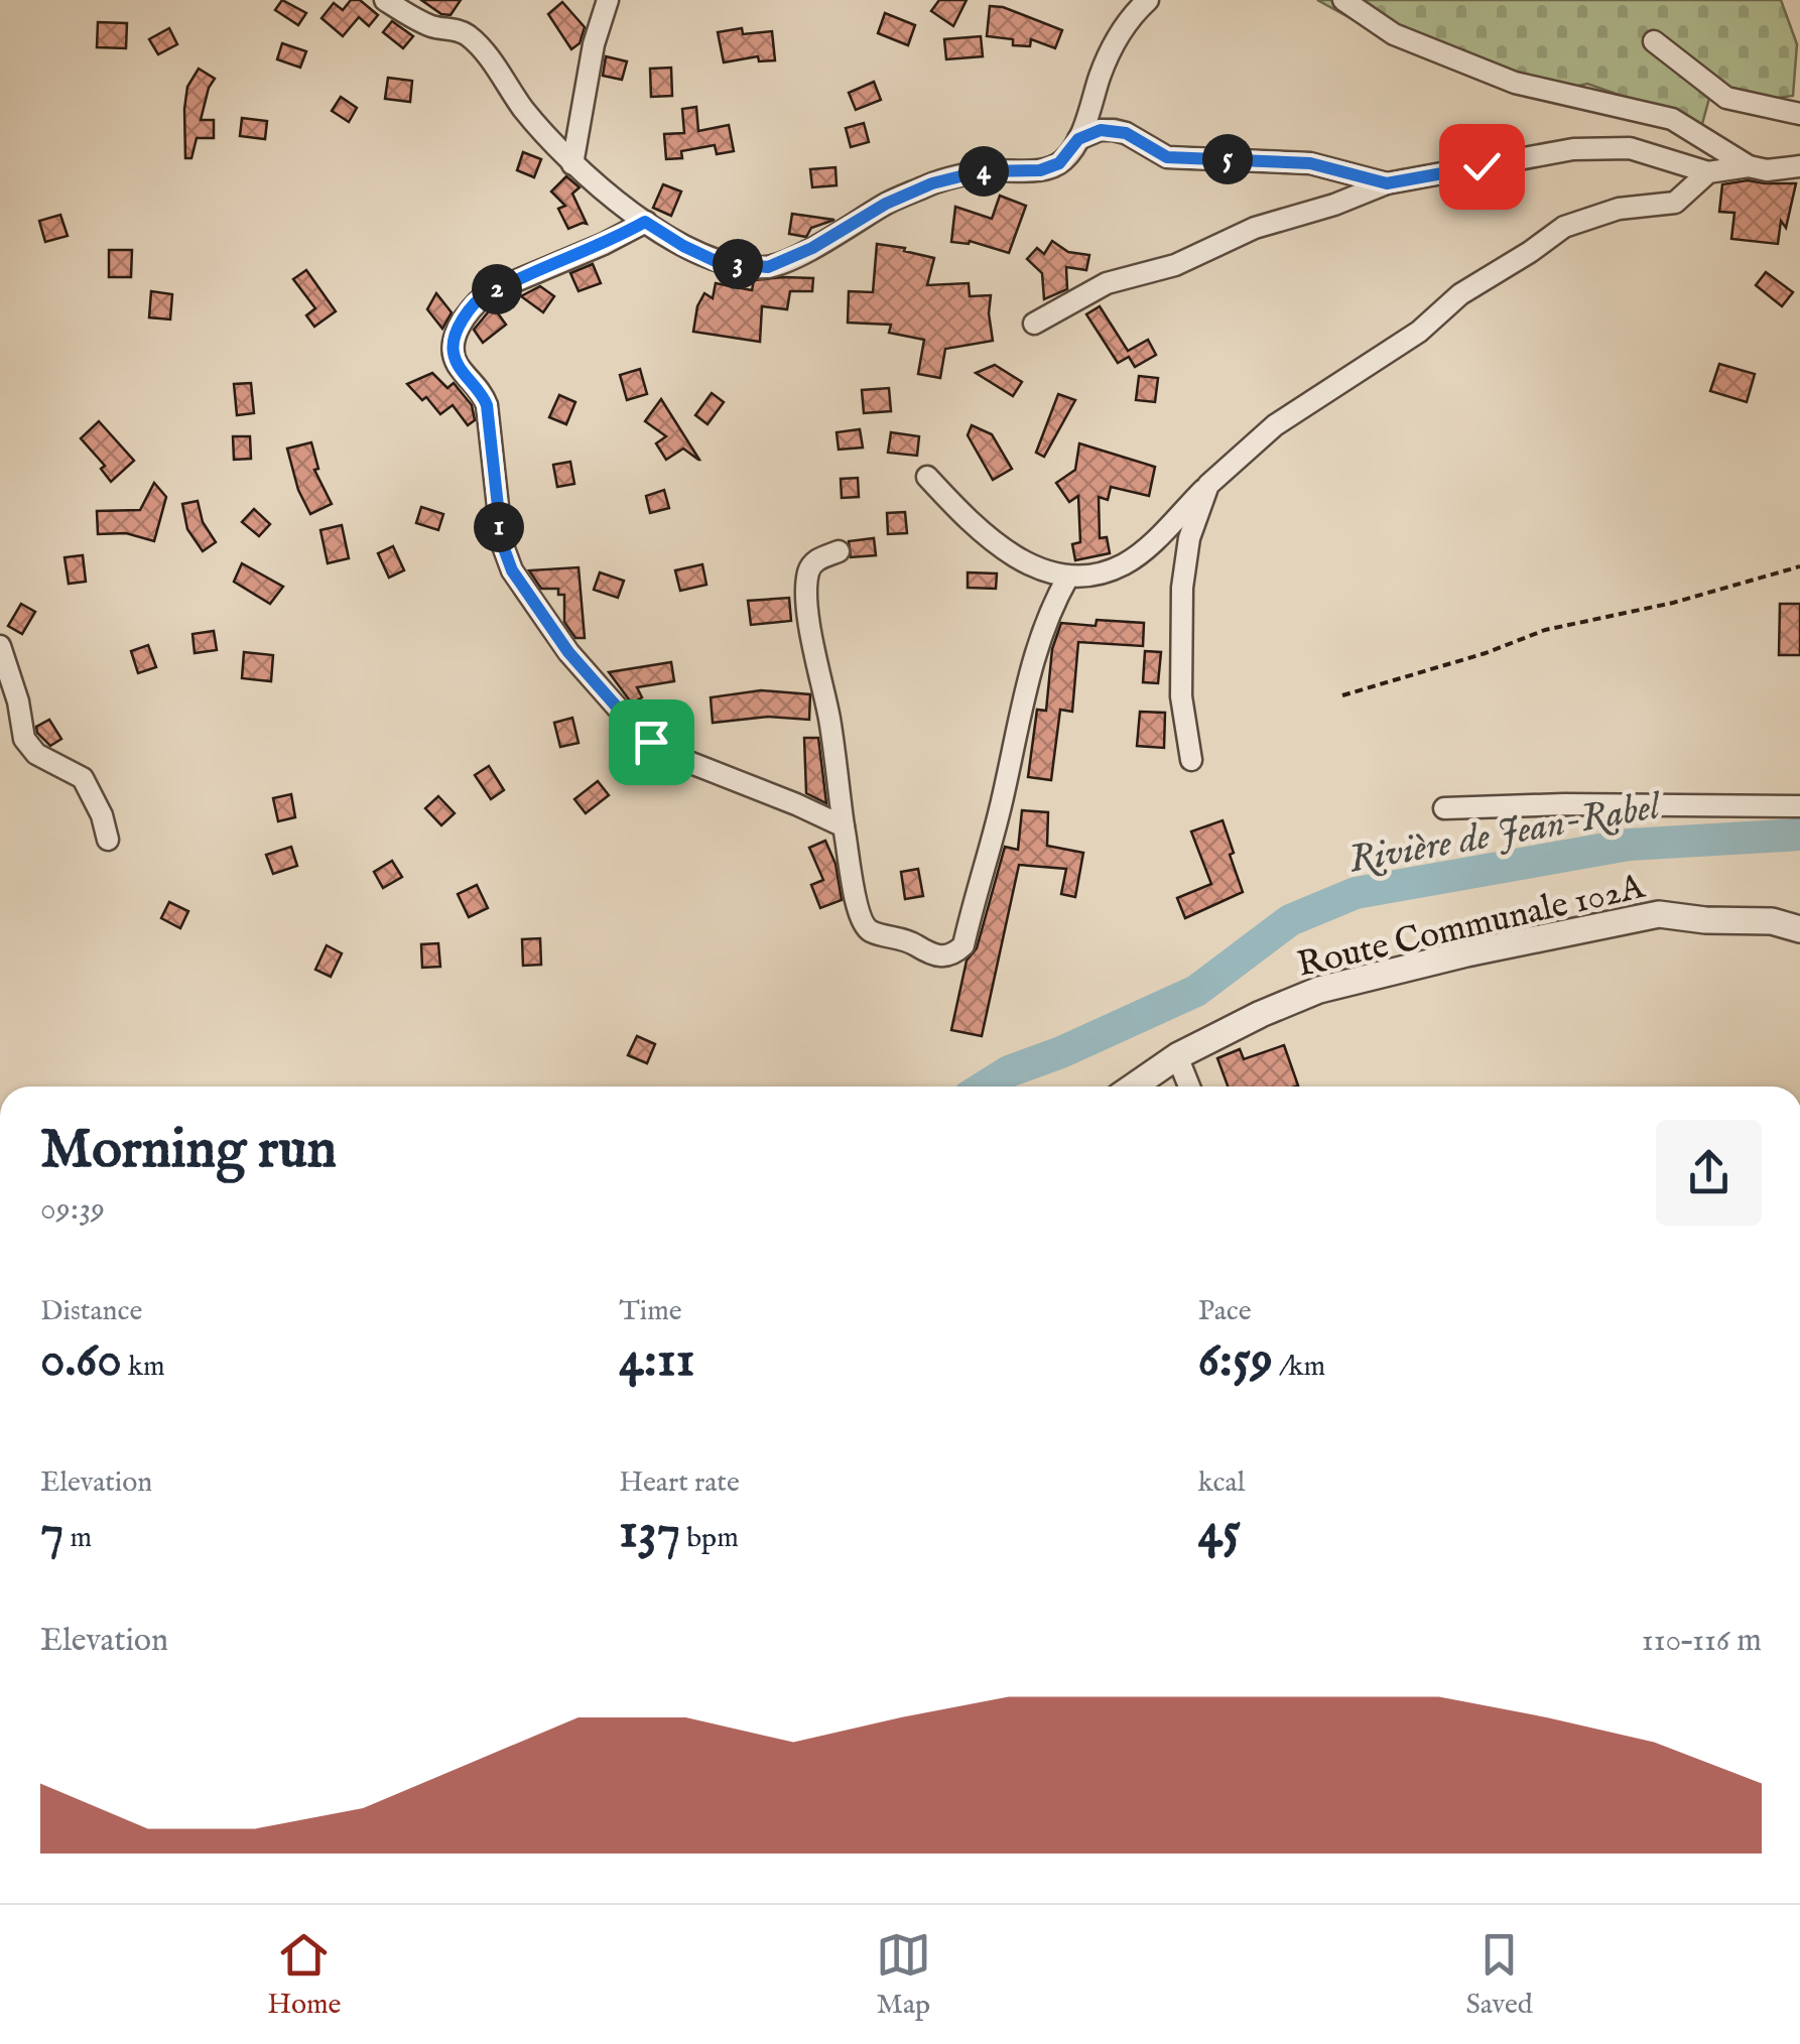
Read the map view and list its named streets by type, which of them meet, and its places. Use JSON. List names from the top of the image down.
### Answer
{
  "streets": {
    "street": ["Route Communale 102A"]
  },
  "water": ["Rivière de Jean-Rabel"],
  "page": {
    "pins": [
      "5",
      "4",
      "3",
      "2",
      "1"
    ],
    "heading": ["Morning run", "09:39"],
    "stats": [
      ["Distance", "0.60 km"],
      ["Time", "4:11"],
      ["Pace", "6:59 /km"],
      ["Elevation", "7 m"],
      ["Heart rate", "137 bpm"],
      ["kcal", "45"]
    ],
    "chart": ["Elevation", "110–116 m"],
    "tabs": ["Home", "Map", "Saved"]
  }
}
